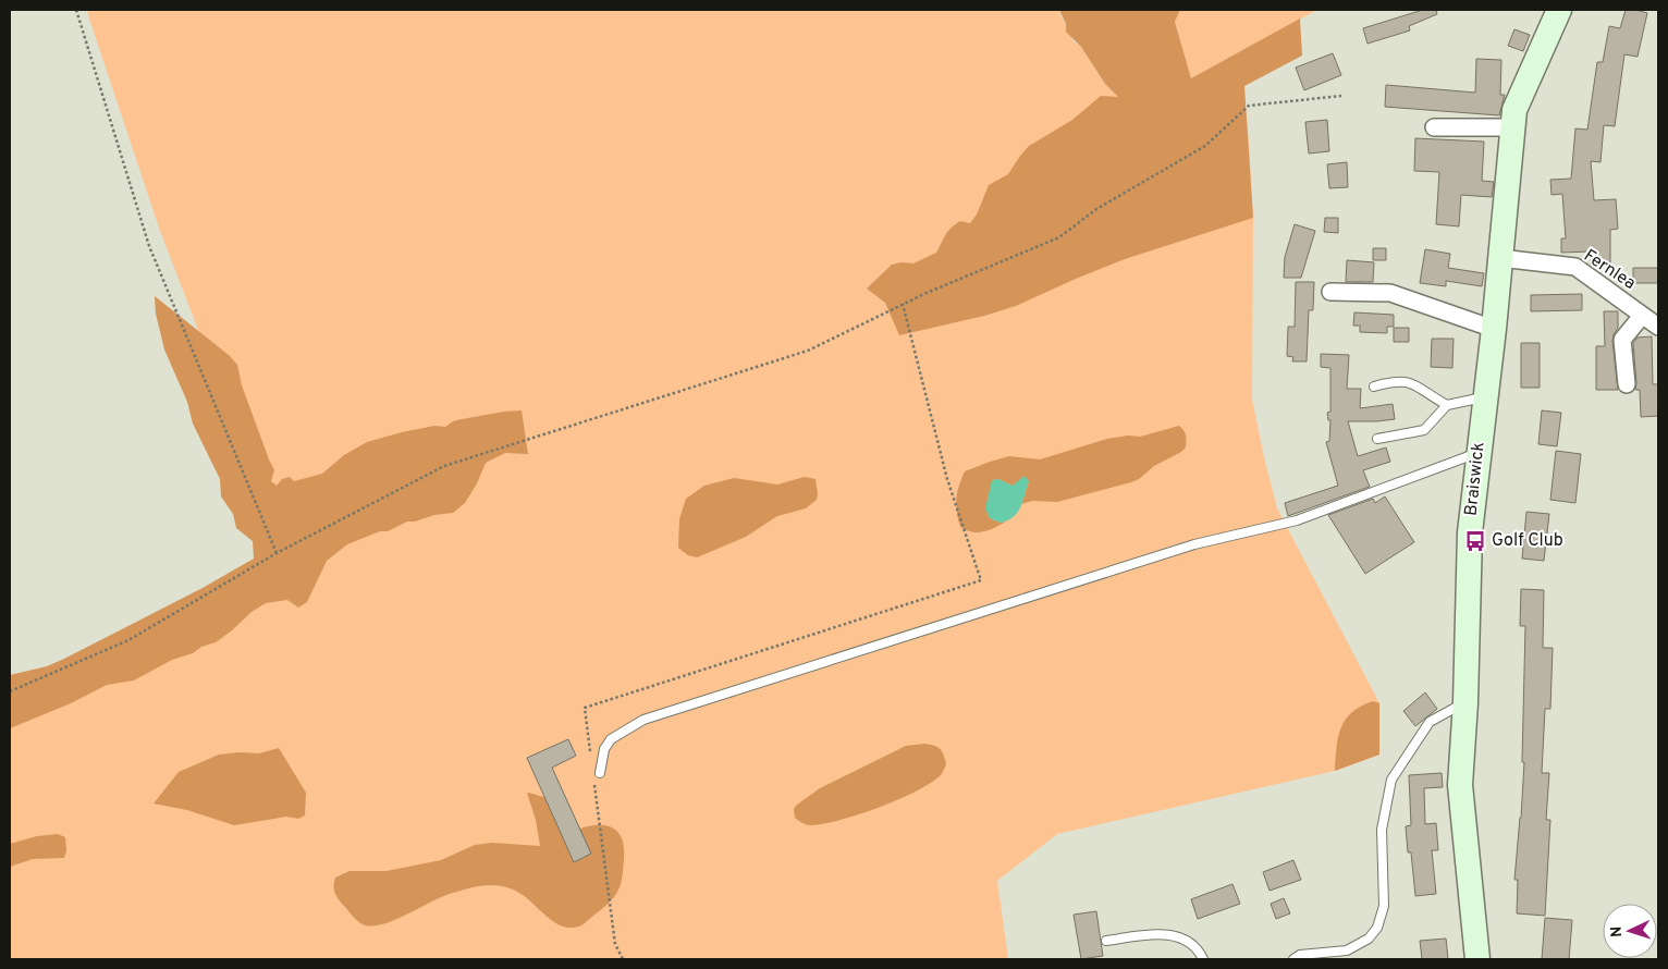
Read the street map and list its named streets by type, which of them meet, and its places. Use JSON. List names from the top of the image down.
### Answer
{
  "streets": {
    "main road": ["Braiswick"],
    "street": ["Fernlea"]
  },
  "crossings": [
    ["Fernlea", "Braiswick"]
  ],
  "places": {
    "bus stop": ["Golf Club"]
  },
  "north": "left"
}
